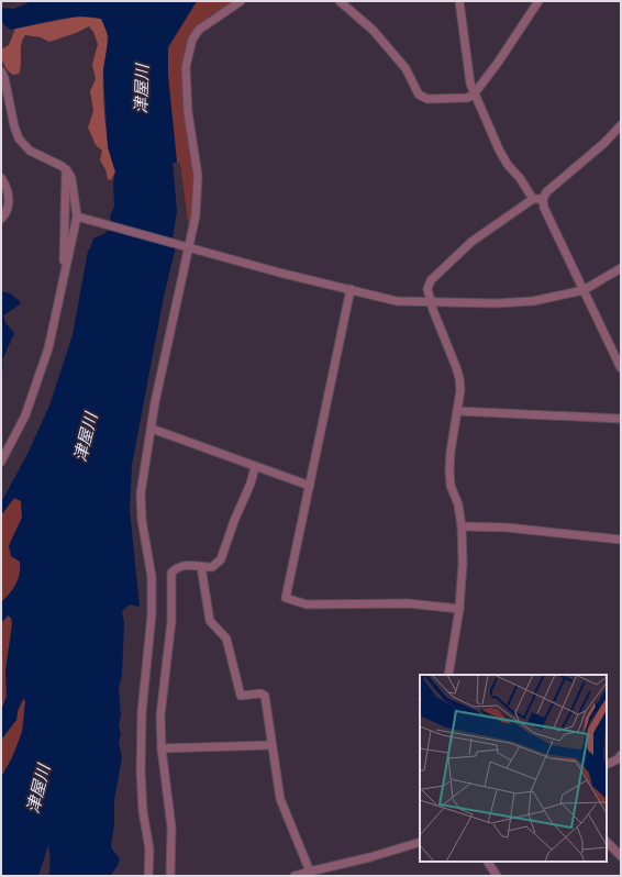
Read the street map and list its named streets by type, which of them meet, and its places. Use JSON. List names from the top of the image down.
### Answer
{
  "water": ["津屋川"]
}
